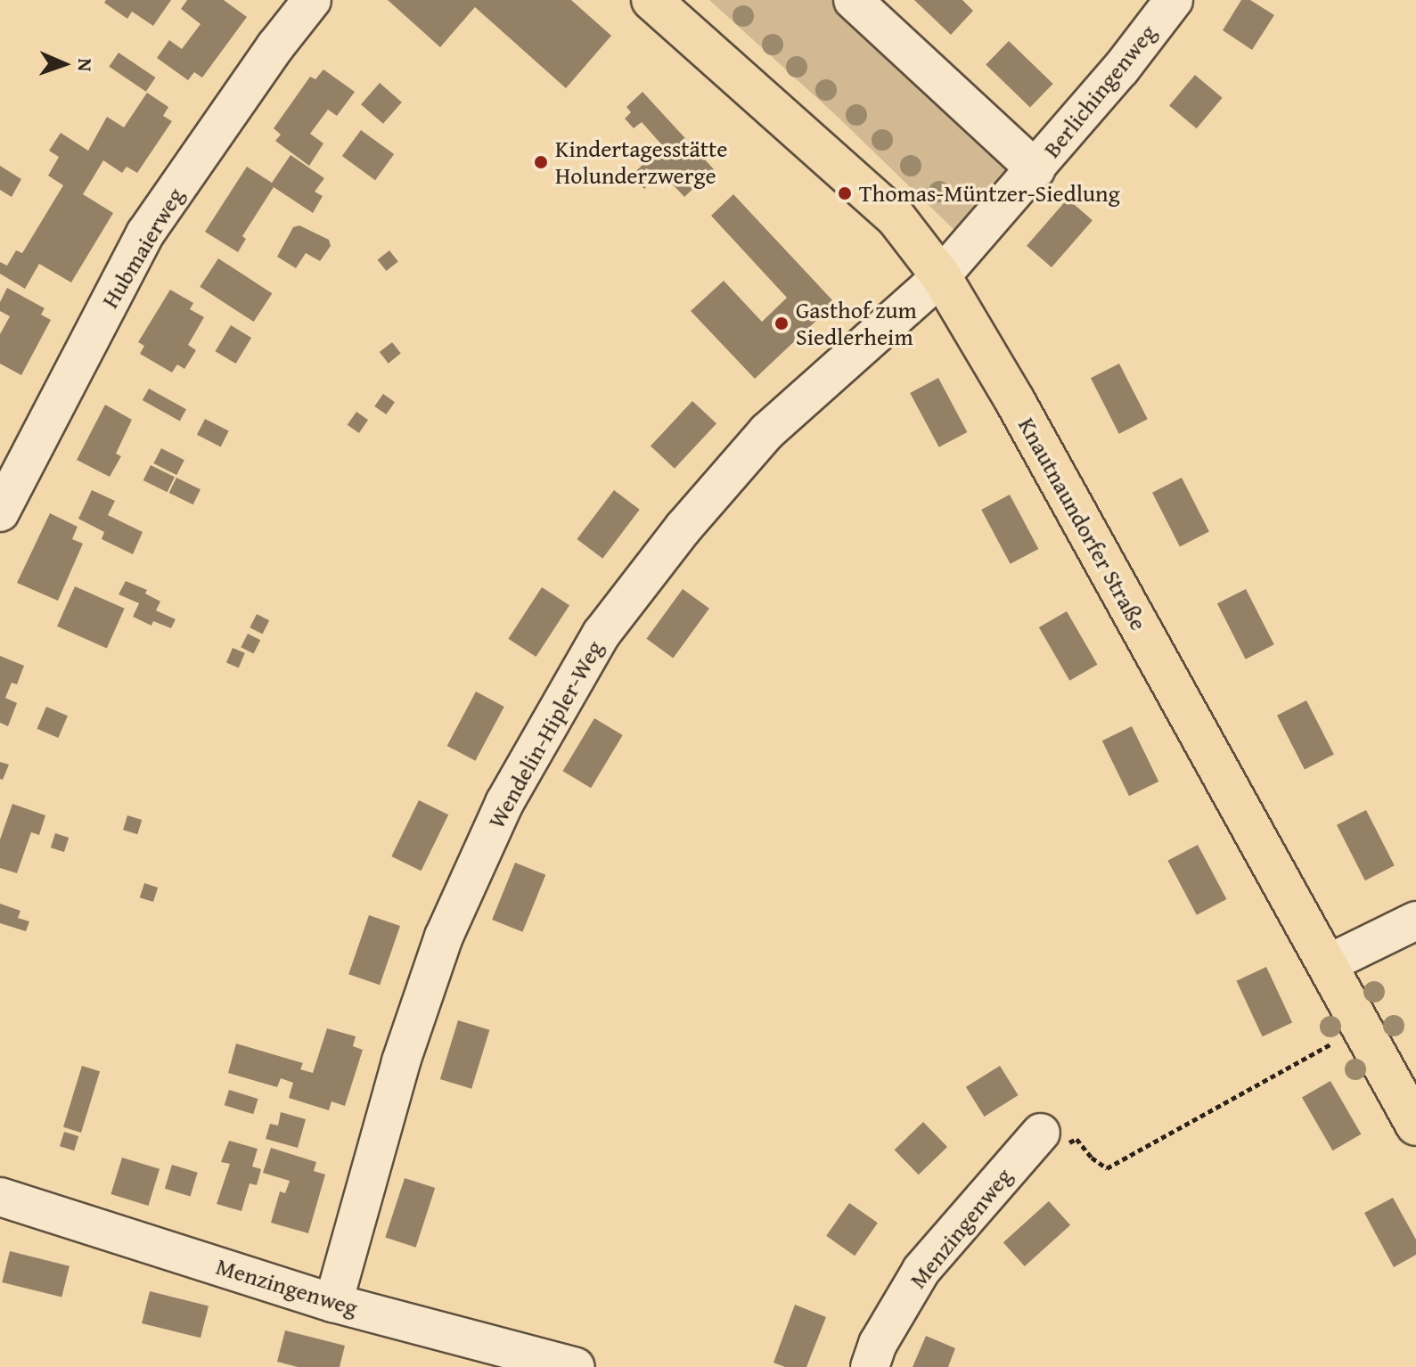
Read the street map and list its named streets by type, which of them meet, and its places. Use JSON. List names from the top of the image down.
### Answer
{
  "streets": {
    "main road": ["Knautnaundorfer Straße"],
    "street": [
      "Berlichingenweg",
      "Hubmaierweg",
      "Wendelin-Hipler-Weg",
      "Menzingenweg"
    ]
  },
  "crossings": [
    ["Berlichingenweg", "Knautnaundorfer Straße"],
    ["Berlichingenweg", "Wendelin-Hipler-Weg"],
    ["Knautnaundorfer Straße", "Wendelin-Hipler-Weg"],
    ["Wendelin-Hipler-Weg", "Menzingenweg"]
  ],
  "places": ["Kindertagesstätte Holunderzwerge", "Thomas-Müntzer-Siedlung", "Gasthof zum Siedlerheim"],
  "north": "right"
}
